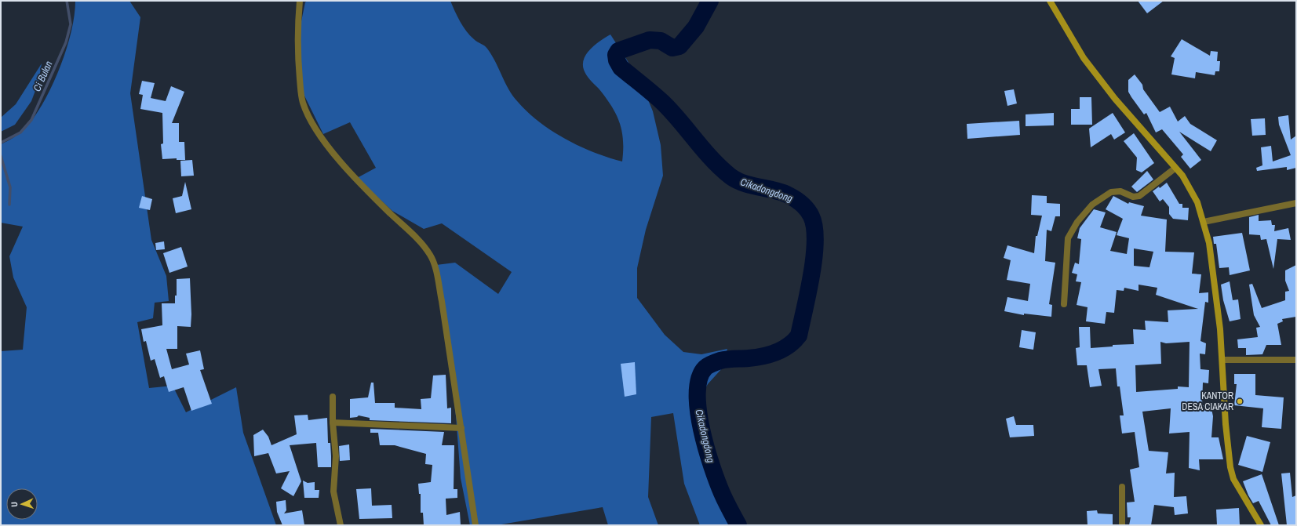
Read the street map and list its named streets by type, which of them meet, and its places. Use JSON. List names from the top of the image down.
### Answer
{
  "water": ["Ci Bulan", "Cikadongdong"],
  "places": ["KANTOR DESA CIAKAR"],
  "north": "left"
}
